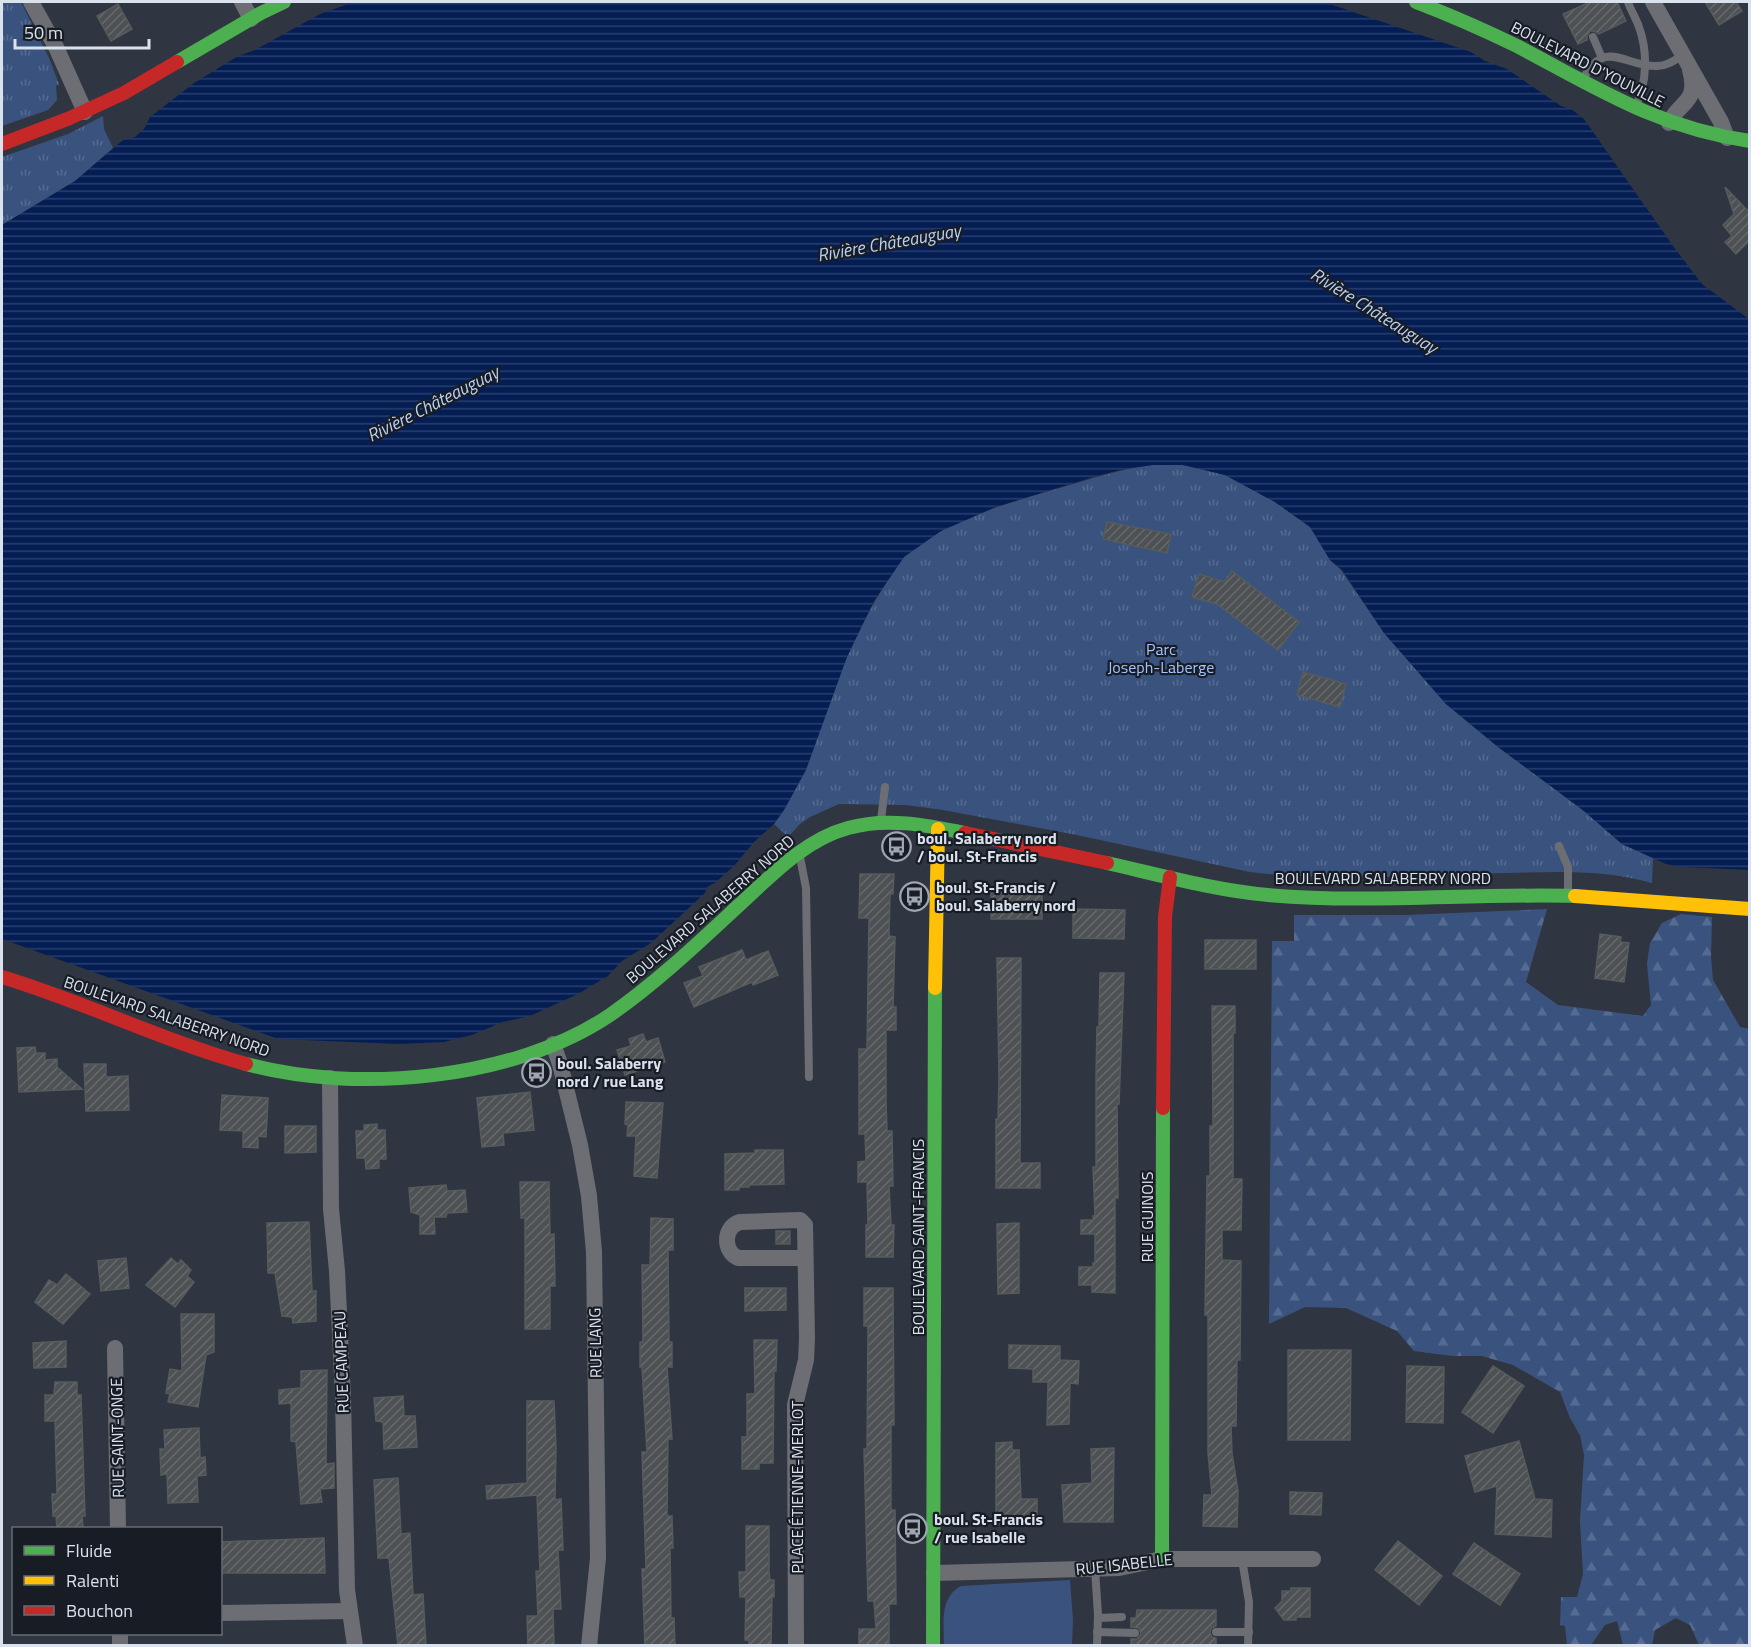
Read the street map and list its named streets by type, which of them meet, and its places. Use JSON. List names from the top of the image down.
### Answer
{
  "streets": {
    "street": [
      "BOULEVARD D'YOUVILLE",
      "BOULEVARD SALABERRY NORD",
      "RUE GUINOIS",
      "BOULEVARD SAINT-FRANCIS",
      "RUE LANG",
      "RUE CAMPEAU",
      "RUE SAINT-ONGE",
      "PLACE ÉTIENNE-MERLOT",
      "RUE ISABELLE"
    ]
  },
  "crossings": [
    ["BOULEVARD SALABERRY NORD", "RUE GUINOIS"],
    ["BOULEVARD SALABERRY NORD", "BOULEVARD SAINT-FRANCIS"],
    ["BOULEVARD SALABERRY NORD", "RUE LANG"],
    ["BOULEVARD SALABERRY NORD", "RUE CAMPEAU"],
    ["RUE GUINOIS", "RUE ISABELLE"],
    ["BOULEVARD SAINT-FRANCIS", "RUE ISABELLE"]
  ],
  "water": ["Rivière Châteauguay"],
  "parks": ["Parc Joseph-Laberge"],
  "places": {
    "bus stop": [
      "boul. Salaberry nord / boul. St-Francis",
      "boul. St-Francis / boul. Salaberry nord",
      "boul. Salaberry nord / rue Lang",
      "boul. St-Francis / rue Isabelle"
    ]
  },
  "legend": ["Fluide", "Ralenti", "Bouchon"],
  "scale_bar": "50 m"
}
